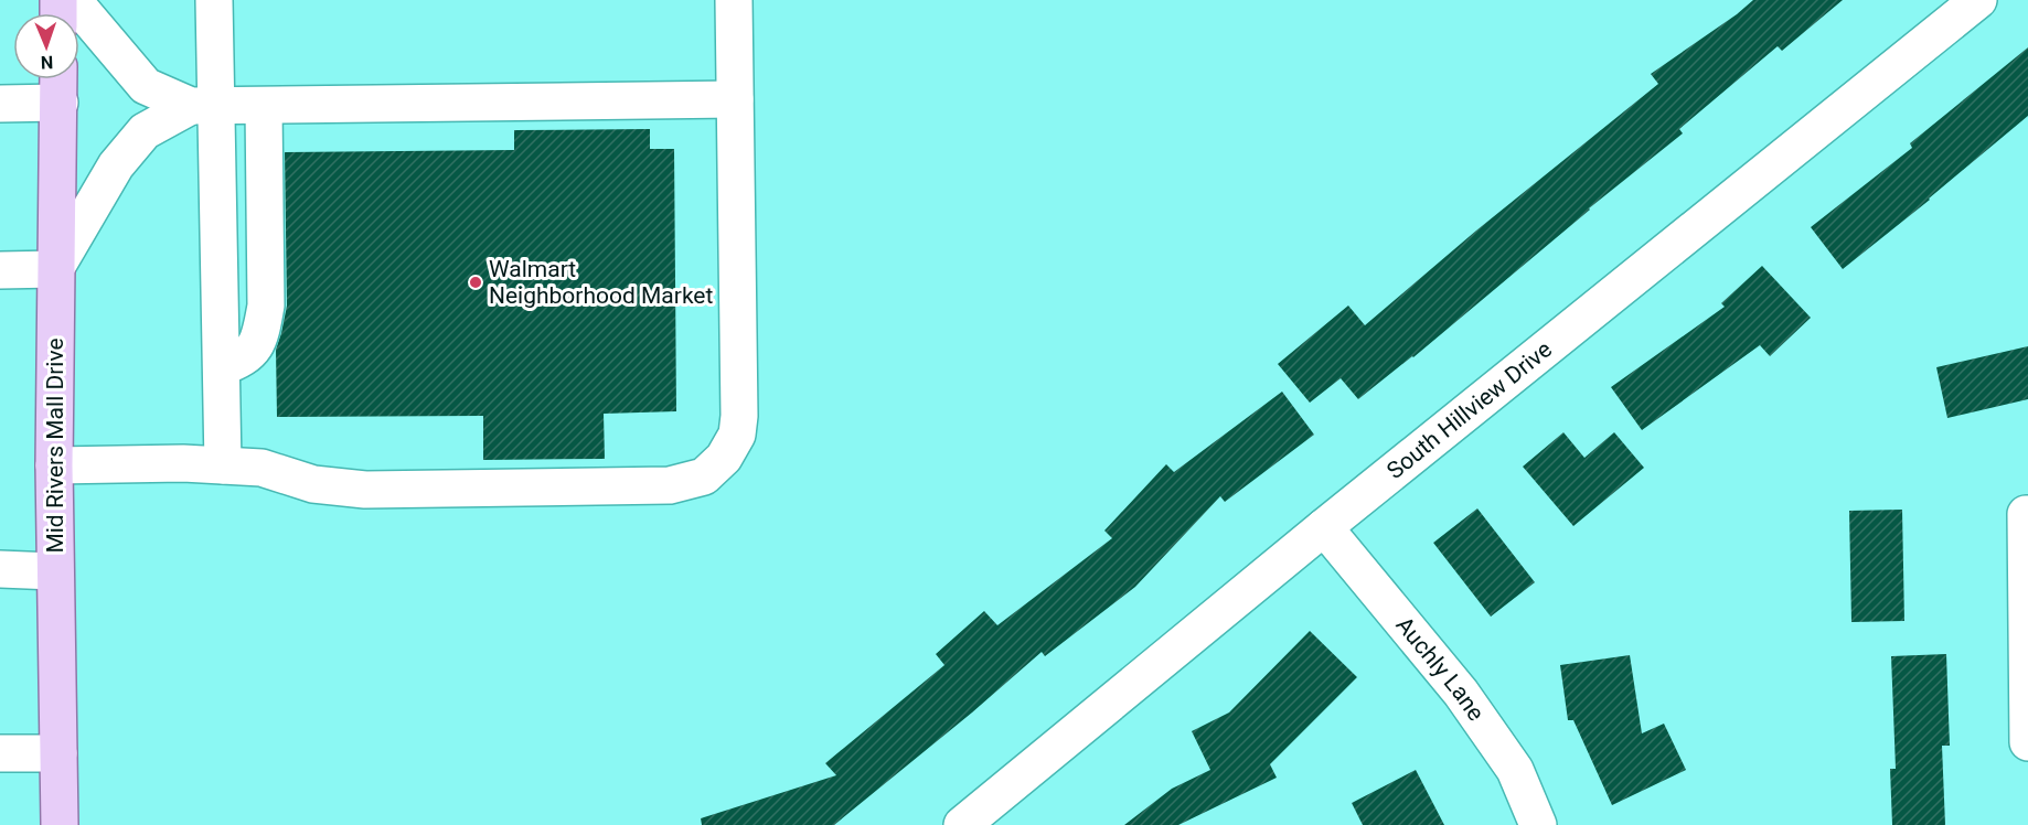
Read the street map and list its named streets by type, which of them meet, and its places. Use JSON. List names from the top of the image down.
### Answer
{
  "streets": {
    "main road": ["Mid Rivers Mall Drive"],
    "street": ["South Hillview Drive", "Auchly Lane"]
  },
  "crossings": [
    ["South Hillview Drive", "Auchly Lane"]
  ],
  "places": ["Walmart Neighborhood Market"],
  "north": "bottom"
}
